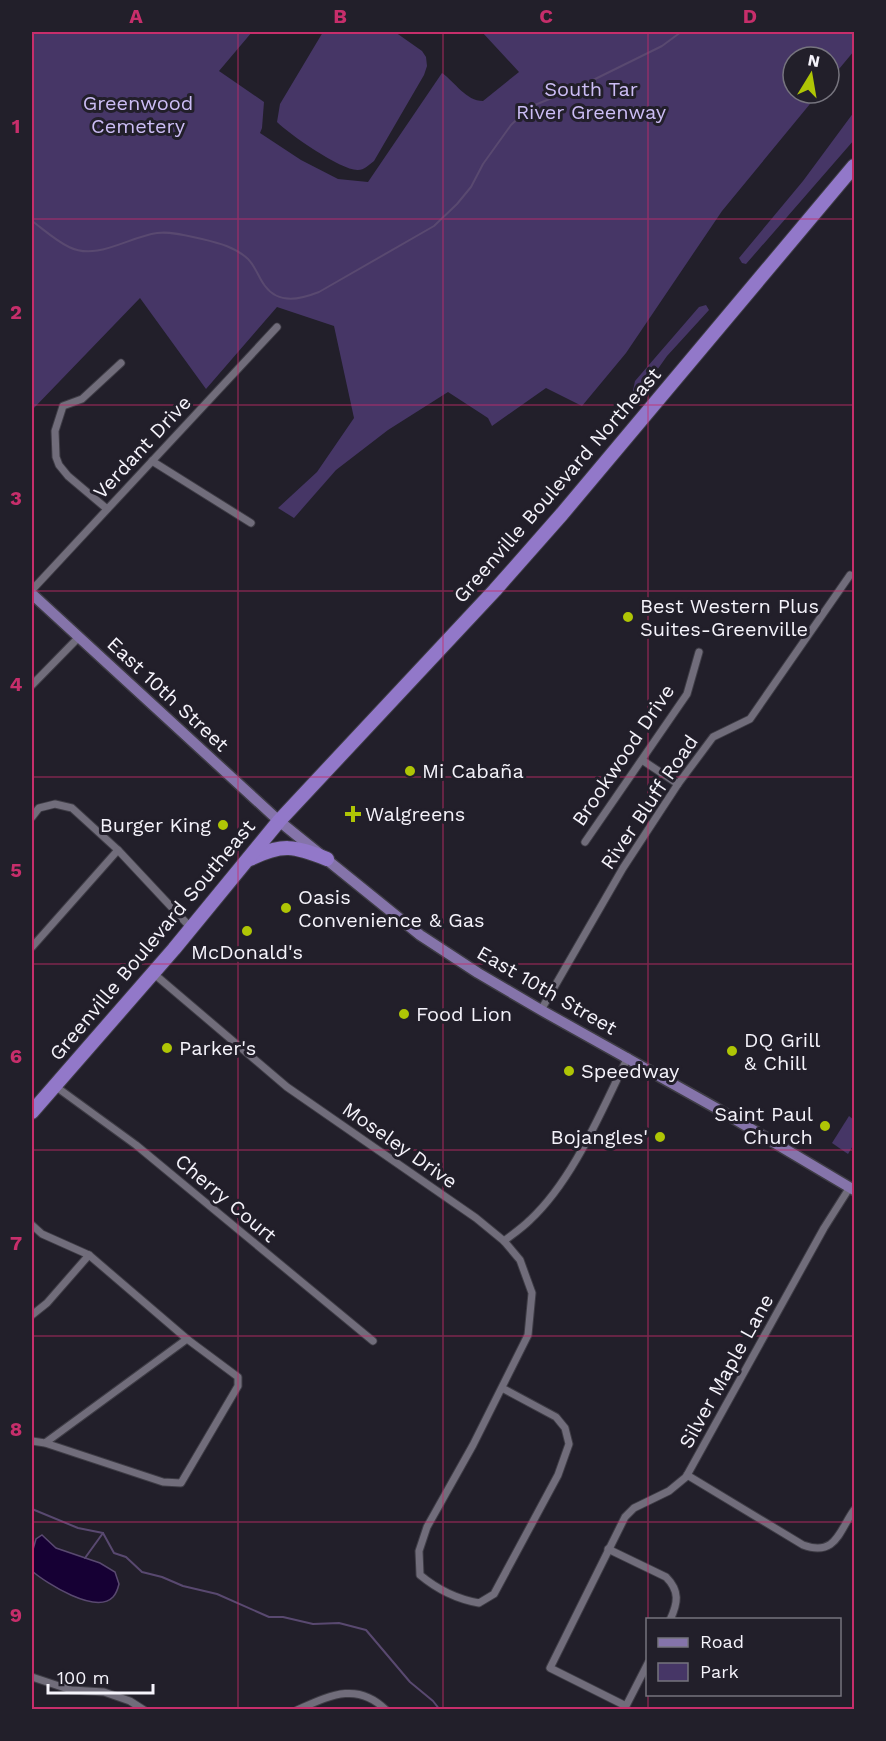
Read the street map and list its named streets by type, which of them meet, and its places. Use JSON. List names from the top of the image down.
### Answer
{
  "streets": {
    "highway": ["Greenville Boulevard Northeast", "Greenville Boulevard Southeast"],
    "main road": ["East 10th Street"],
    "street": [
      "Verdant Drive",
      "Brookwood Drive",
      "River Bluff Road",
      "Moseley Drive",
      "Cherry Court",
      "Silver Maple Lane"
    ]
  },
  "crossings": [
    ["Verdant Drive", "East 10th Street"],
    ["Greenville Boulevard Northeast", "East 10th Street"],
    ["Greenville Boulevard Northeast", "Greenville Boulevard Southeast"],
    ["East 10th Street", "River Bluff Road"],
    ["East 10th Street", "Greenville Boulevard Southeast"],
    ["East 10th Street", "Silver Maple Lane"],
    ["Greenville Boulevard Southeast", "Moseley Drive"],
    ["Greenville Boulevard Southeast", "Cherry Court"]
  ],
  "parks": ["South Tar River Greenway", "Greenwood Cemetery"],
  "places": {
    "other": [
      "Best Western Plus Suites-Greenville",
      "Mi Cabaña",
      "Burger King",
      "Oasis Convenience & Gas",
      "McDonald's",
      "Food Lion",
      "Parker's",
      "DQ Grill & Chill",
      "Speedway",
      "Saint Paul Church",
      "Bojangles'"
    ],
    "health": ["Walgreens"]
  },
  "legend": ["Road", "Park"],
  "scale_bar": "100 m",
  "north": "top",
  "grid": {
    "columns": [
      "A",
      "B",
      "C",
      "D"
    ],
    "rows": [
      "1",
      "2",
      "3",
      "4",
      "5",
      "6",
      "7",
      "8",
      "9"
    ]
  }
}
